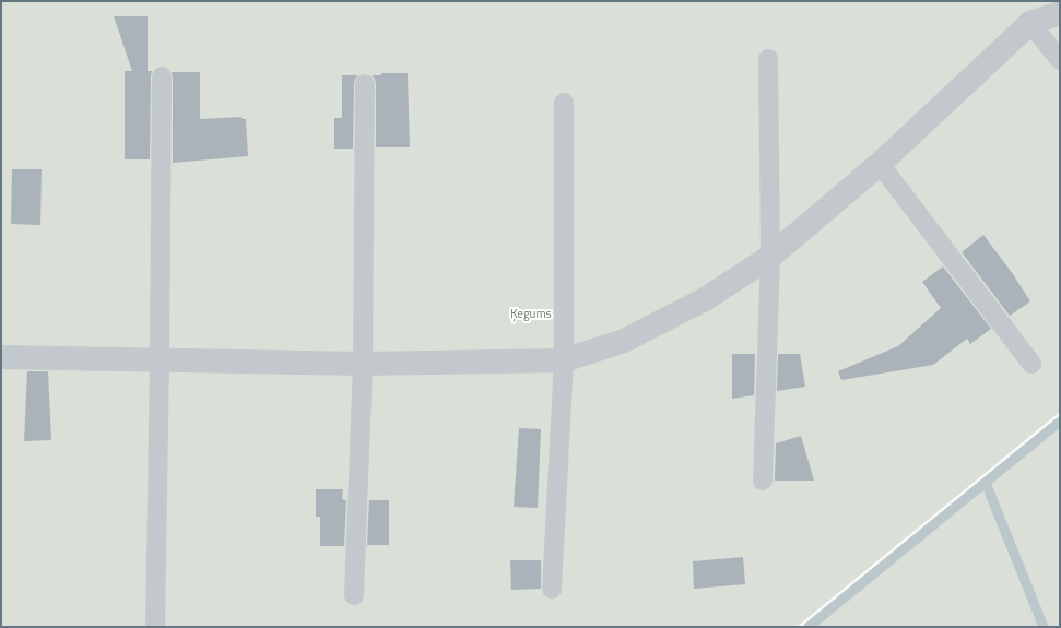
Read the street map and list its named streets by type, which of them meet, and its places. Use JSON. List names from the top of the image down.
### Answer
{
  "parks": ["Ķegums"]
}
